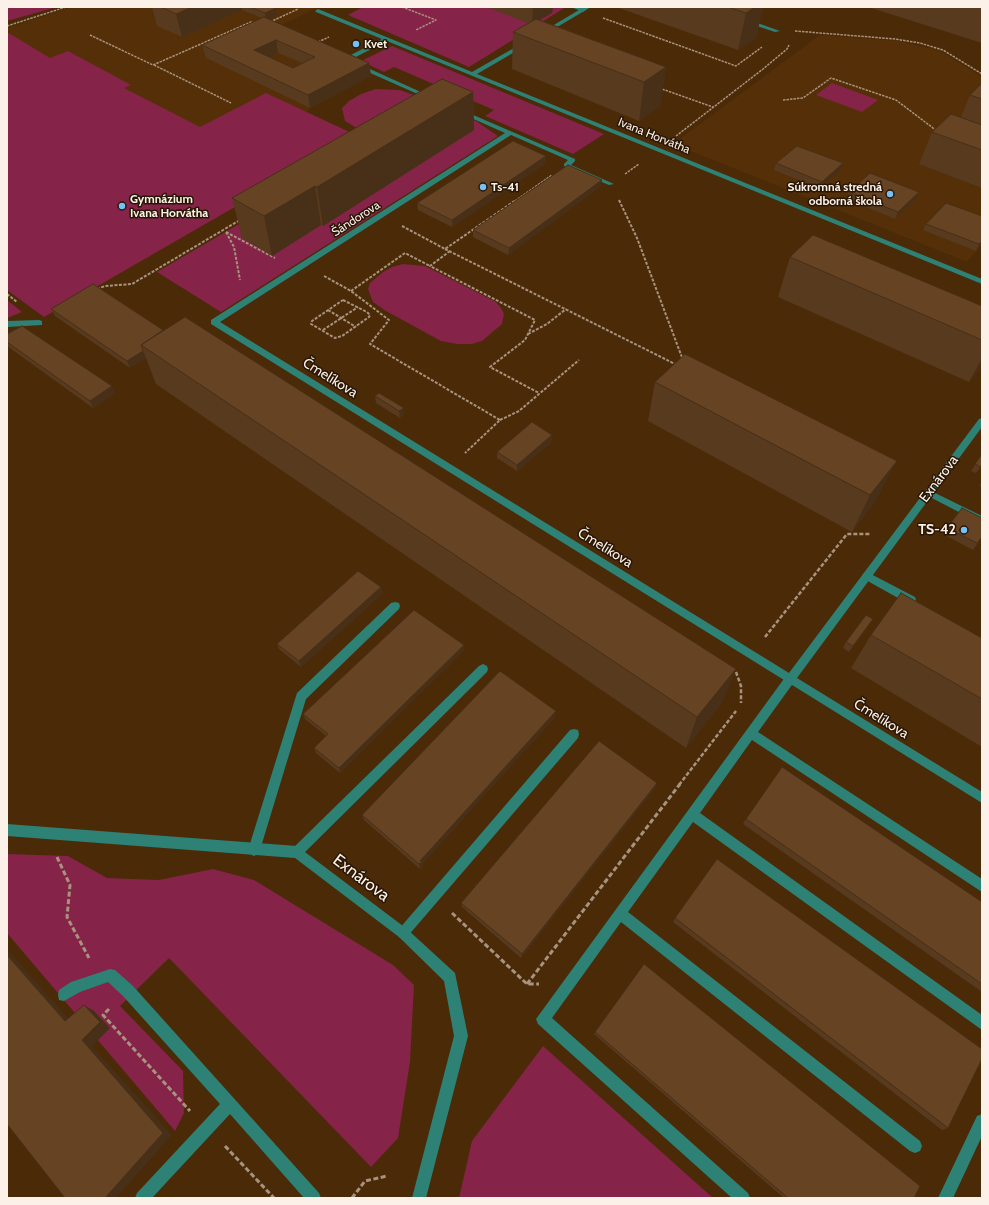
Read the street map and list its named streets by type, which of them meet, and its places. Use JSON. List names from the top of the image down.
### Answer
{
  "streets": {
    "street": [
      "Ivana Horvátha",
      "Šándorova",
      "Čmelíkova",
      "Exnárova"
    ]
  },
  "crossings": [
    ["Šándorova", "Čmelíkova"],
    ["Čmelíkova", "Exnárova"]
  ],
  "places": [
    "Kvet",
    "Ts-41",
    "Súkromná stredná odborná škola",
    "Gymnázium Ivana Horvátha",
    "TS-42"
  ]
}
